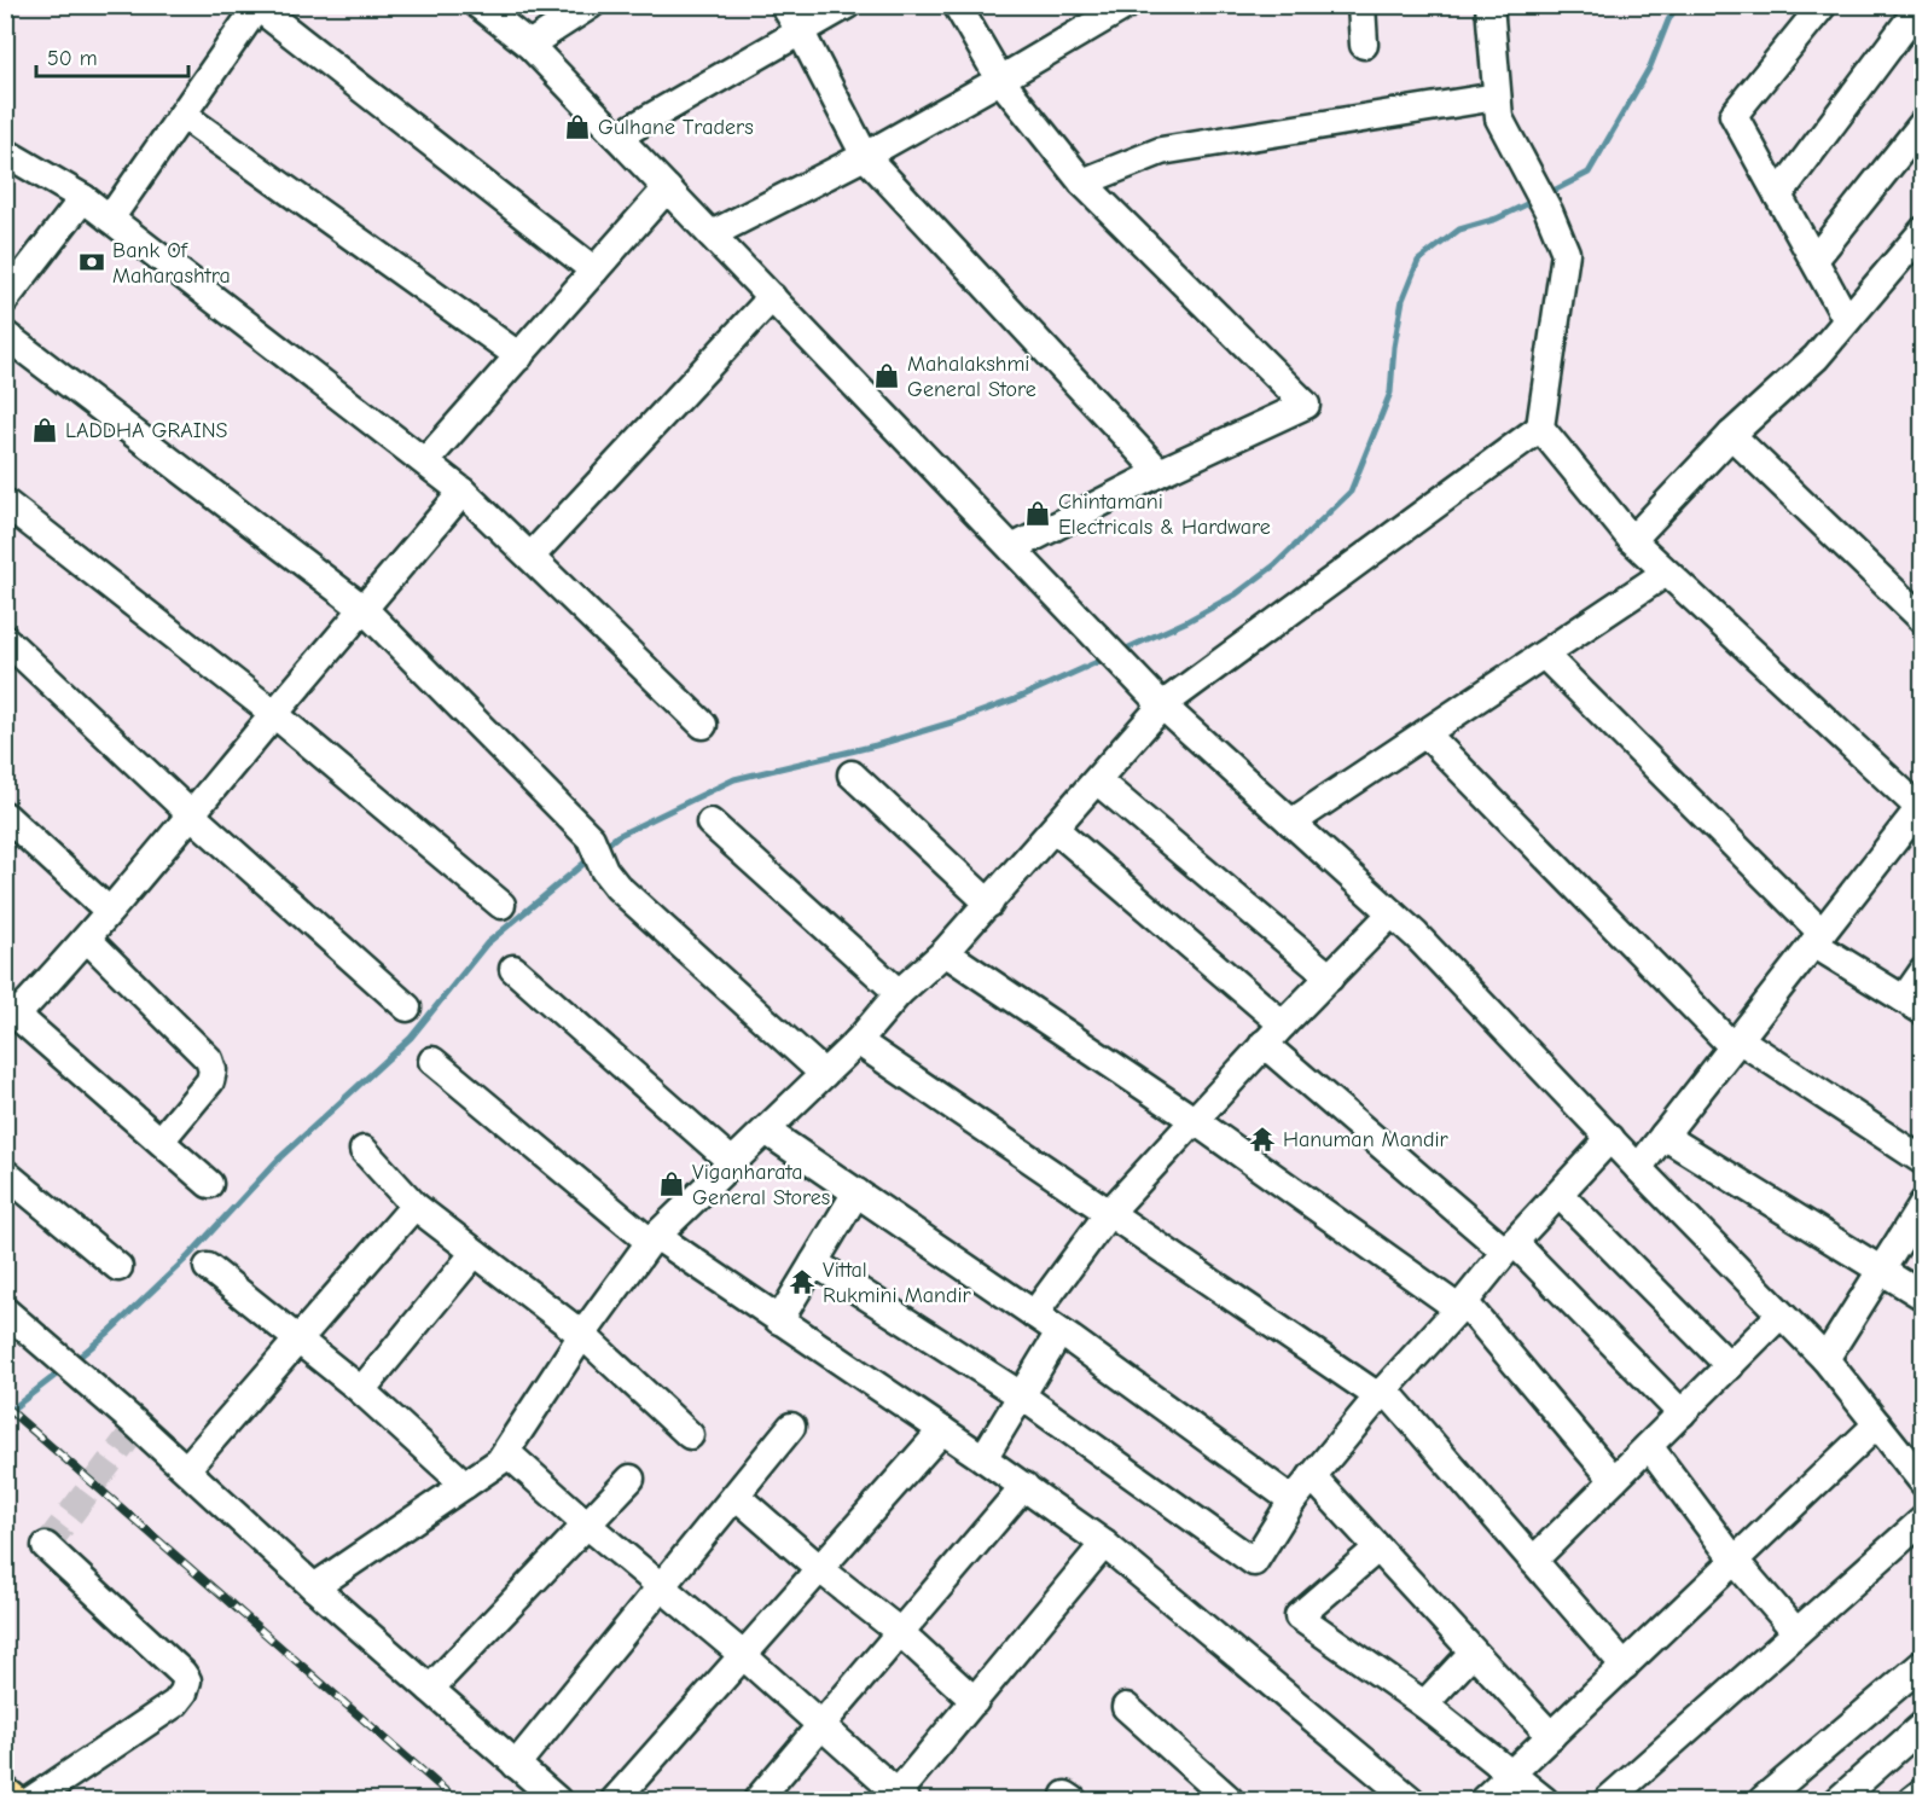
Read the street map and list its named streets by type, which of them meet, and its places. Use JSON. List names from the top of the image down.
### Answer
{
  "places": {
    "shop": [
      "Gulhane Traders",
      "Mahalakshmi General Store",
      "LADDHA GRAINS",
      "Chintamani Electricals & Hardware",
      "Viganharata General Stores"
    ],
    "bank": ["Bank Of Maharashtra"],
    "temple": ["Hanuman Mandir", "Vittal Rukmini Mandir"]
  },
  "scale_bar": "50 m"
}
